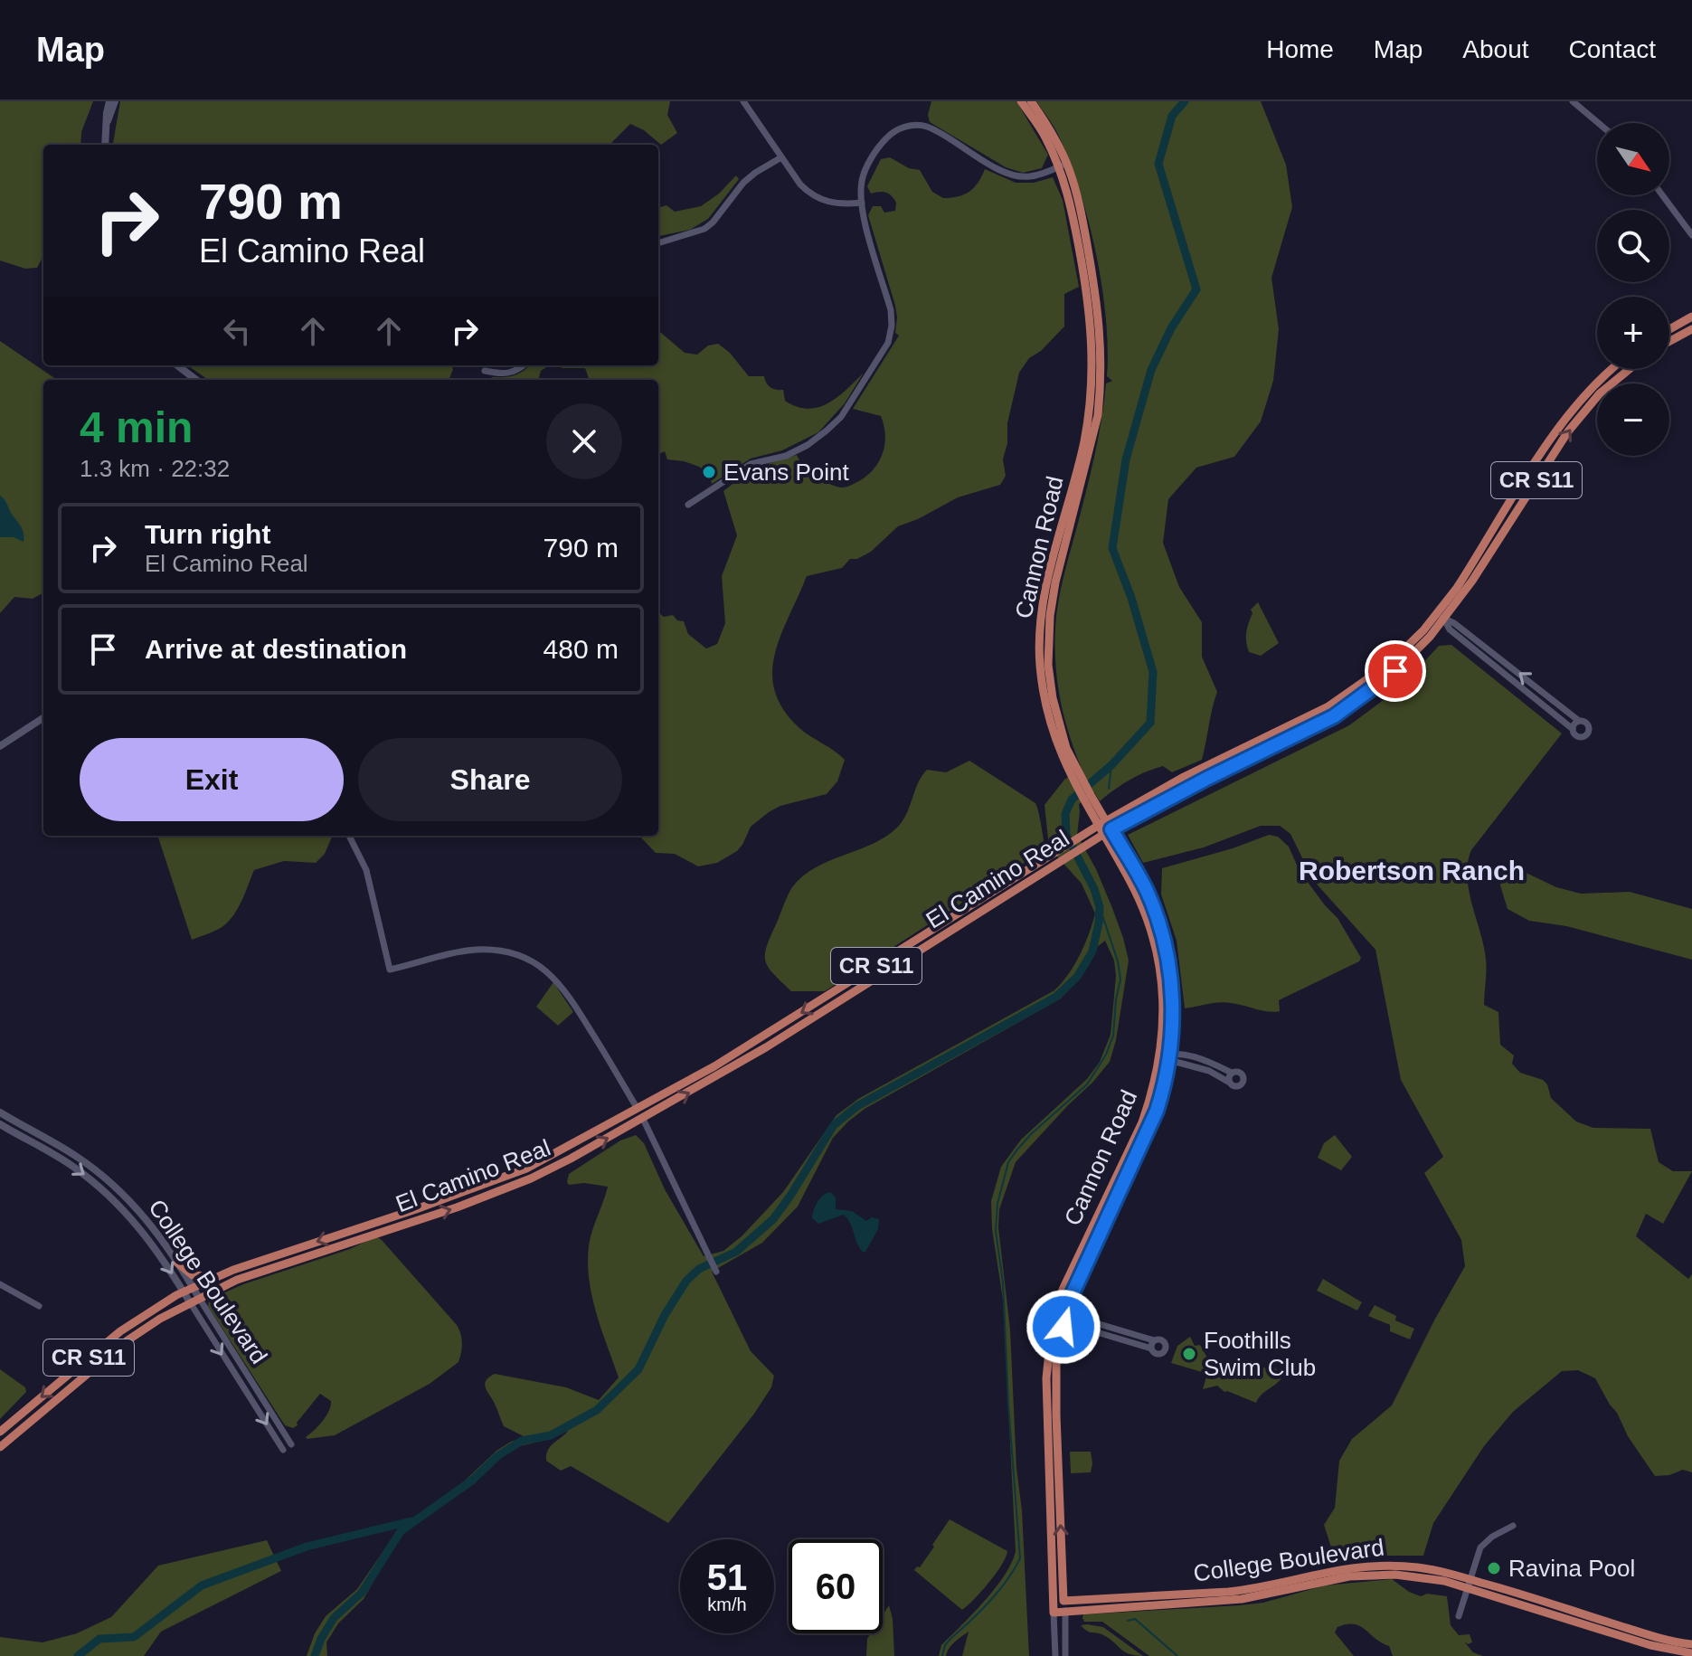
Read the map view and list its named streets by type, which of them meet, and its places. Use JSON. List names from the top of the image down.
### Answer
{
  "streets": {
    "main road": [
      "CR S11",
      "Cannon Road",
      "El Camino Real",
      "College Boulevard"
    ]
  },
  "crossings": [
    ["Cannon Road", "El Camino Real"],
    ["Cannon Road", "College Boulevard"],
    ["El Camino Real", "College Boulevard"]
  ],
  "districts": ["Robertson Ranch"],
  "places": ["Evans Point", "Foothills Swim Club", "Ravina Pool"],
  "north": "bottom right",
  "page": {
    "header": "Map",
    "nav": [
      "Home",
      "Map",
      "About",
      "Contact"
    ],
    "map_buttons": ["+", "−"],
    "turn": ["790 m", "El Camino Real"],
    "heading": ["4 min", "1.3 km · 22:32"],
    "list": [
      {
        "name": "Turn right",
        "note": "El Camino Real",
        "value": "790 m"
      },
      {
        "name": "Arrive at destination",
        "value": "480 m"
      }
    ],
    "buttons": ["Exit", "Share"],
    "speed": "51 km/h",
    "limit": "60"
  }
}
